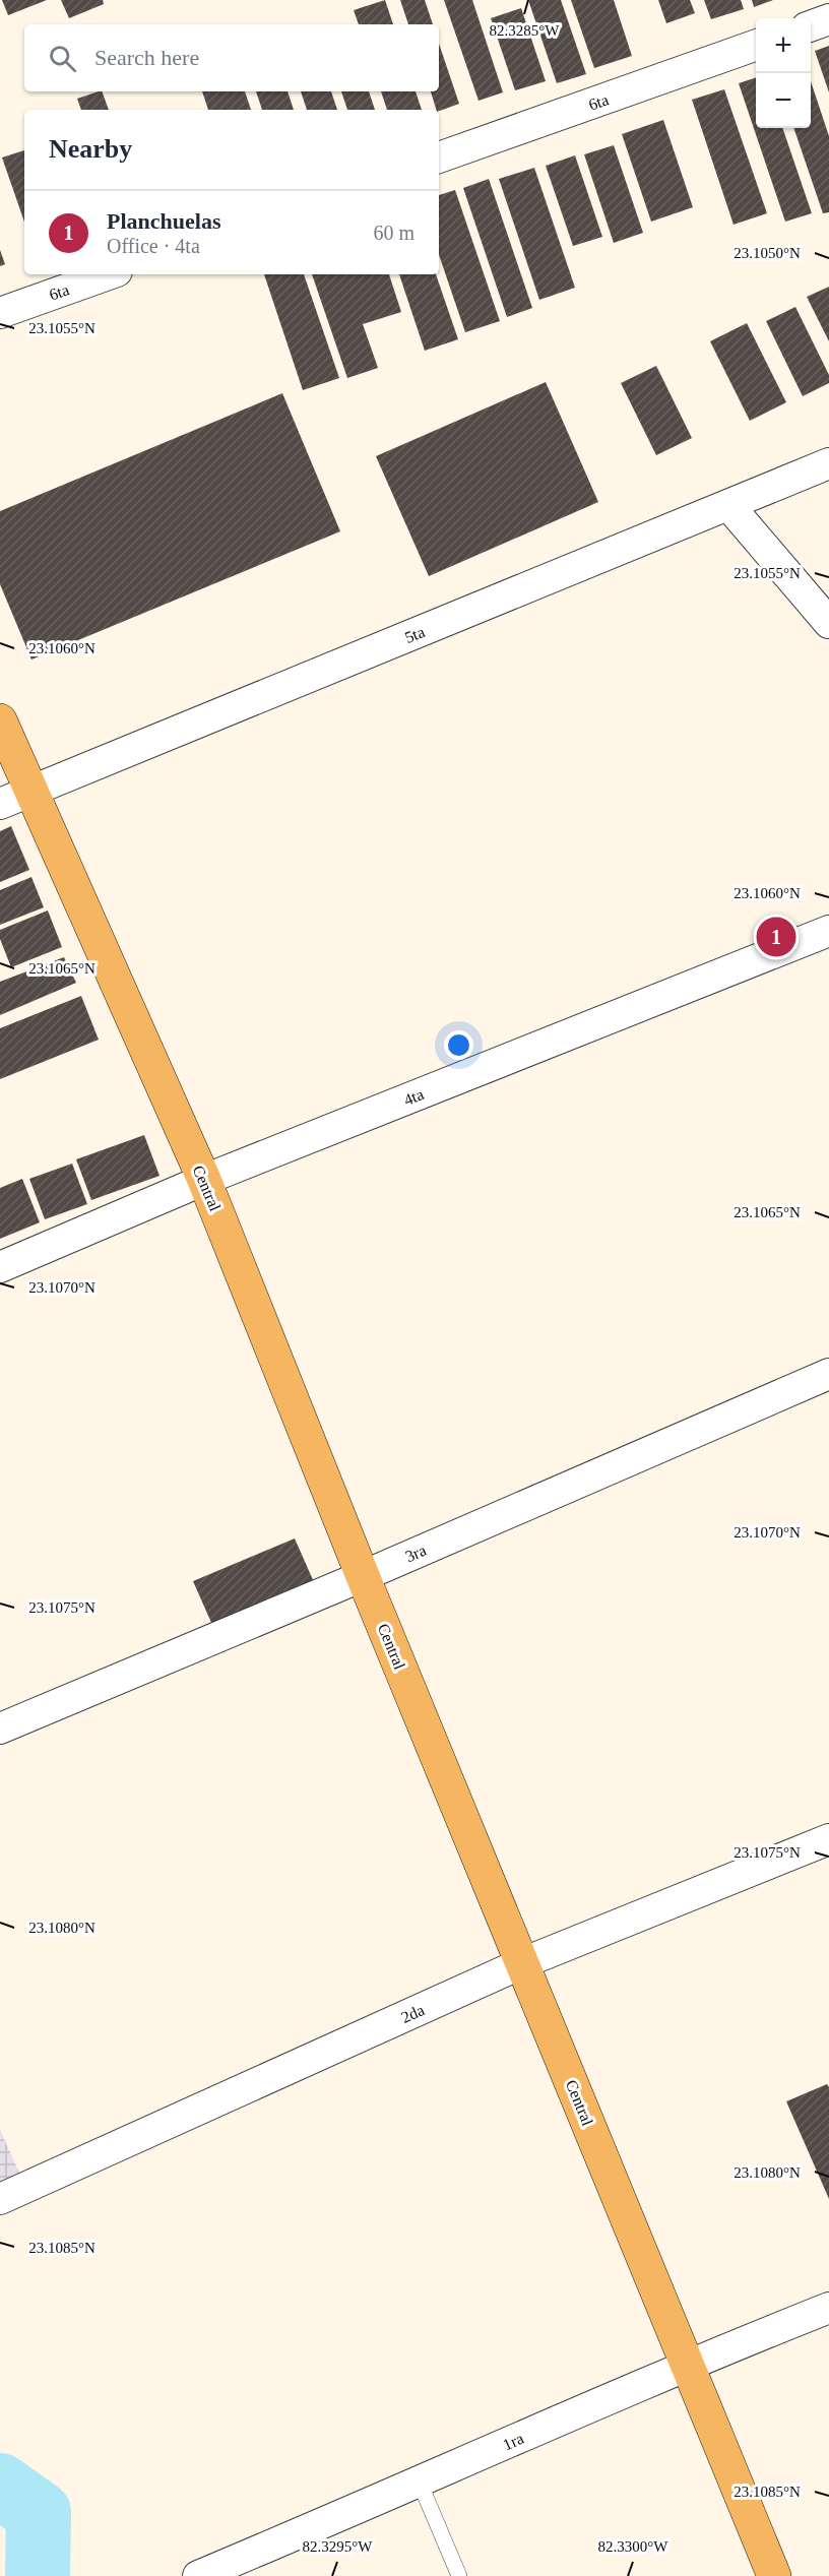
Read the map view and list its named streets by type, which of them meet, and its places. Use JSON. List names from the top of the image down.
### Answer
{
  "streets": {
    "main road": ["Central"],
    "street": [
      "6ta",
      "5ta",
      "4ta",
      "3ra",
      "2da",
      "1ra"
    ]
  },
  "crossings": [
    ["5ta", "Central"],
    ["4ta", "Central"],
    ["Central", "3ra"],
    ["Central", "2da"],
    ["Central", "1ra"]
  ],
  "page": {
    "map_buttons": ["+", "−"],
    "search": "Search here",
    "heading": "Nearby",
    "list": [
      {
        "mark": "1",
        "name": "Planchuelas",
        "note": "Office · 4ta",
        "value": "60 m"
      }
    ],
    "pins": "1"
  },
  "coordinates": [
    "82.3285°W",
    "23.1050°N",
    "23.1055°N",
    "23.1060°N",
    "23.1065°N",
    "23.1070°N",
    "23.1075°N",
    "23.1080°N",
    "23.1085°N",
    "82.3295°W",
    "82.3300°W"
  ]
}
